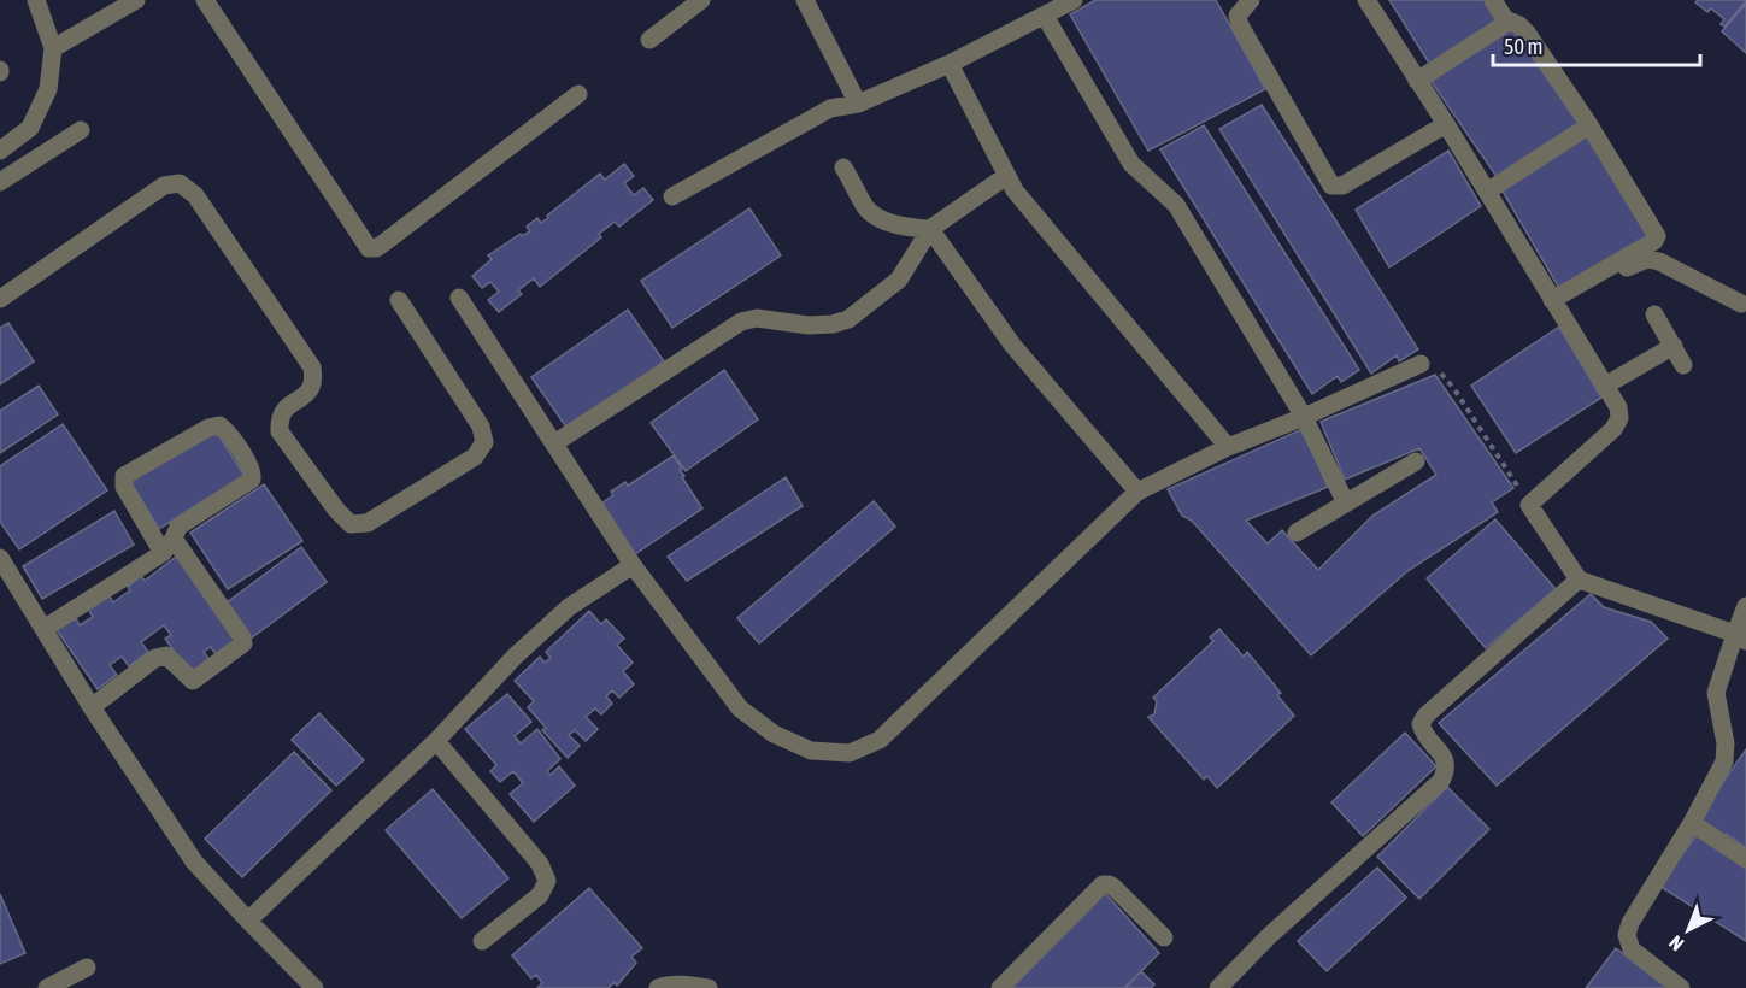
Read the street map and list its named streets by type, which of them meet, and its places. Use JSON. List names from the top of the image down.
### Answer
{
  "scale_bar": "50 m",
  "north": "bottom left"
}
